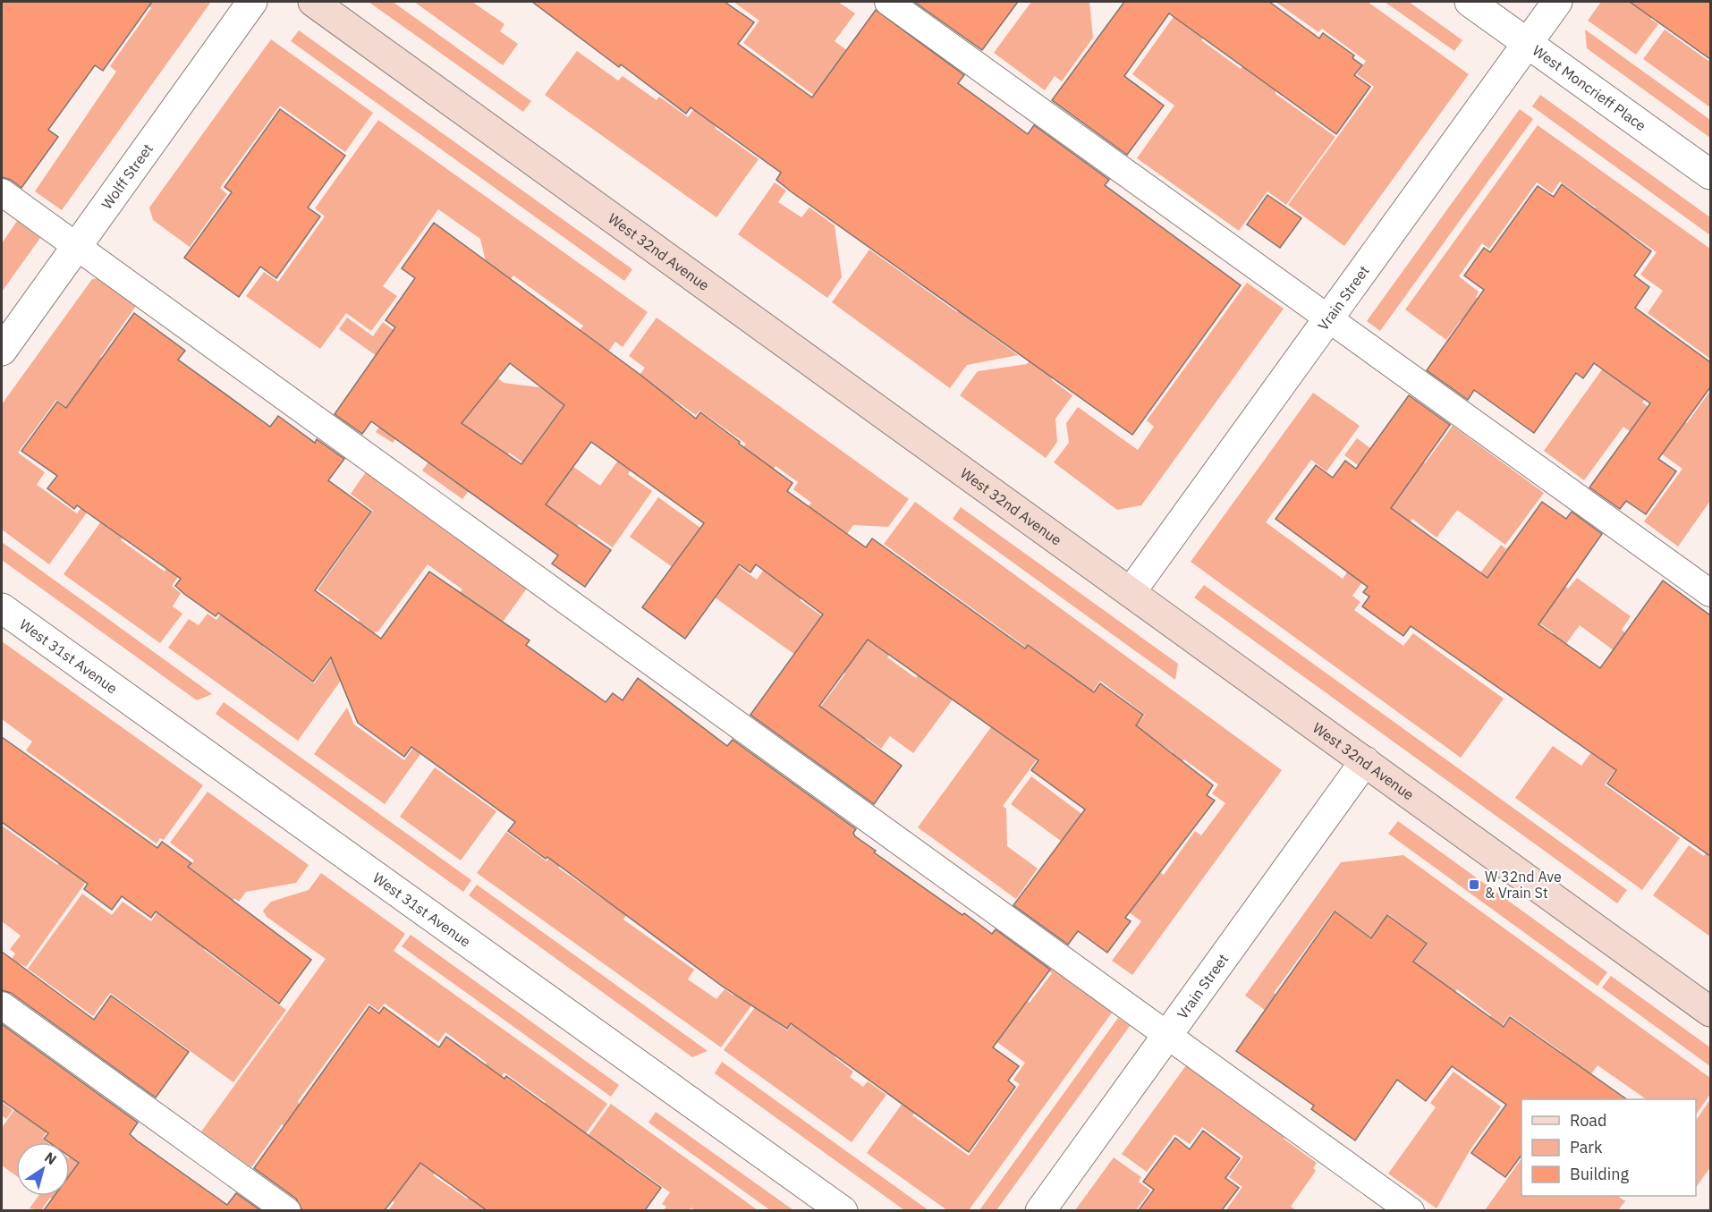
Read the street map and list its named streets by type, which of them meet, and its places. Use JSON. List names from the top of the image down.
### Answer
{
  "streets": {
    "street": [
      "West Moncrieff Place",
      "Wolff Street",
      "West 32nd Avenue",
      "Vrain Street",
      "West 31st Avenue"
    ]
  },
  "crossings": [
    ["West Moncrieff Place", "Vrain Street"],
    ["West 32nd Avenue", "Vrain Street"]
  ],
  "places": {
    "transit": ["W 32nd Ave & Vrain St"]
  },
  "legend": ["Road", "Park", "Building"],
  "north": "top right"
}
